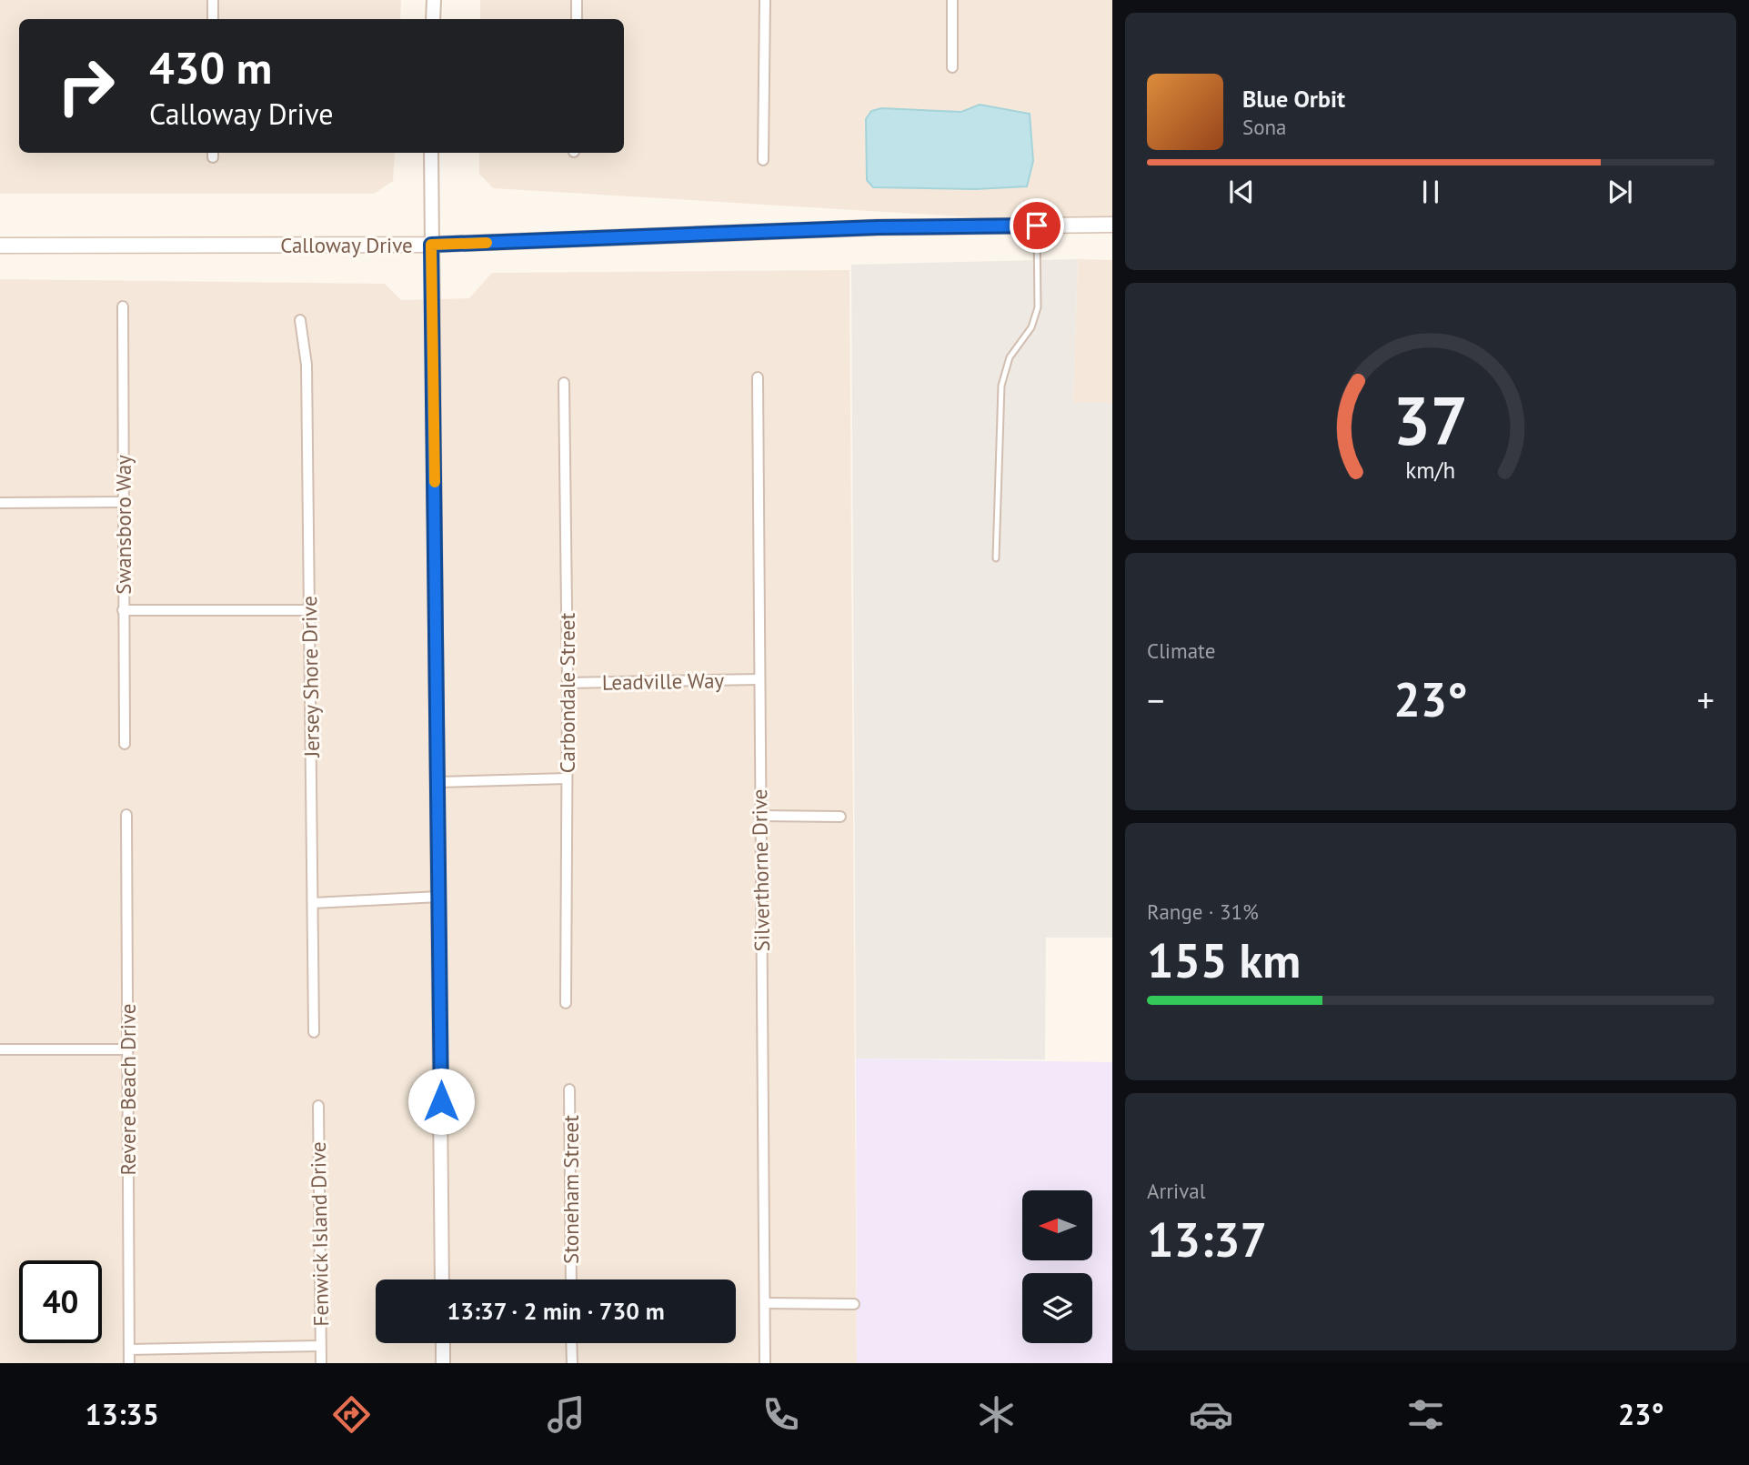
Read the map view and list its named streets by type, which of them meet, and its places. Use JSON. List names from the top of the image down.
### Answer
{
  "streets": {
    "main road": ["Calloway Drive"],
    "street": [
      "Swansboro Way",
      "Jersey Shore Drive",
      "Leadville Way",
      "Carbondale Street",
      "Silverthorne Drive",
      "Revere Beach Drive",
      "Stoneham Street",
      "Fenwick Island Drive"
    ]
  },
  "crossings": [
    ["Leadville Way", "Carbondale Street"],
    ["Leadville Way", "Silverthorne Drive"]
  ],
  "north": "left",
  "page": {
    "turn": ["430 m", "Calloway Drive"],
    "song": ["Blue Orbit", "Sona"],
    "tile": [
      "Climate",
      ["Range · 31%", "155 km"],
      ["Arrival", "13:37"]
    ],
    "heat": ["−", "23°", "+"],
    "limit": "40",
    "trip": "13:37 · 2 min · 730 m",
    "tabs": ["13:35", "23°"],
    "gauge": ["37", "km/h"]
  }
}
